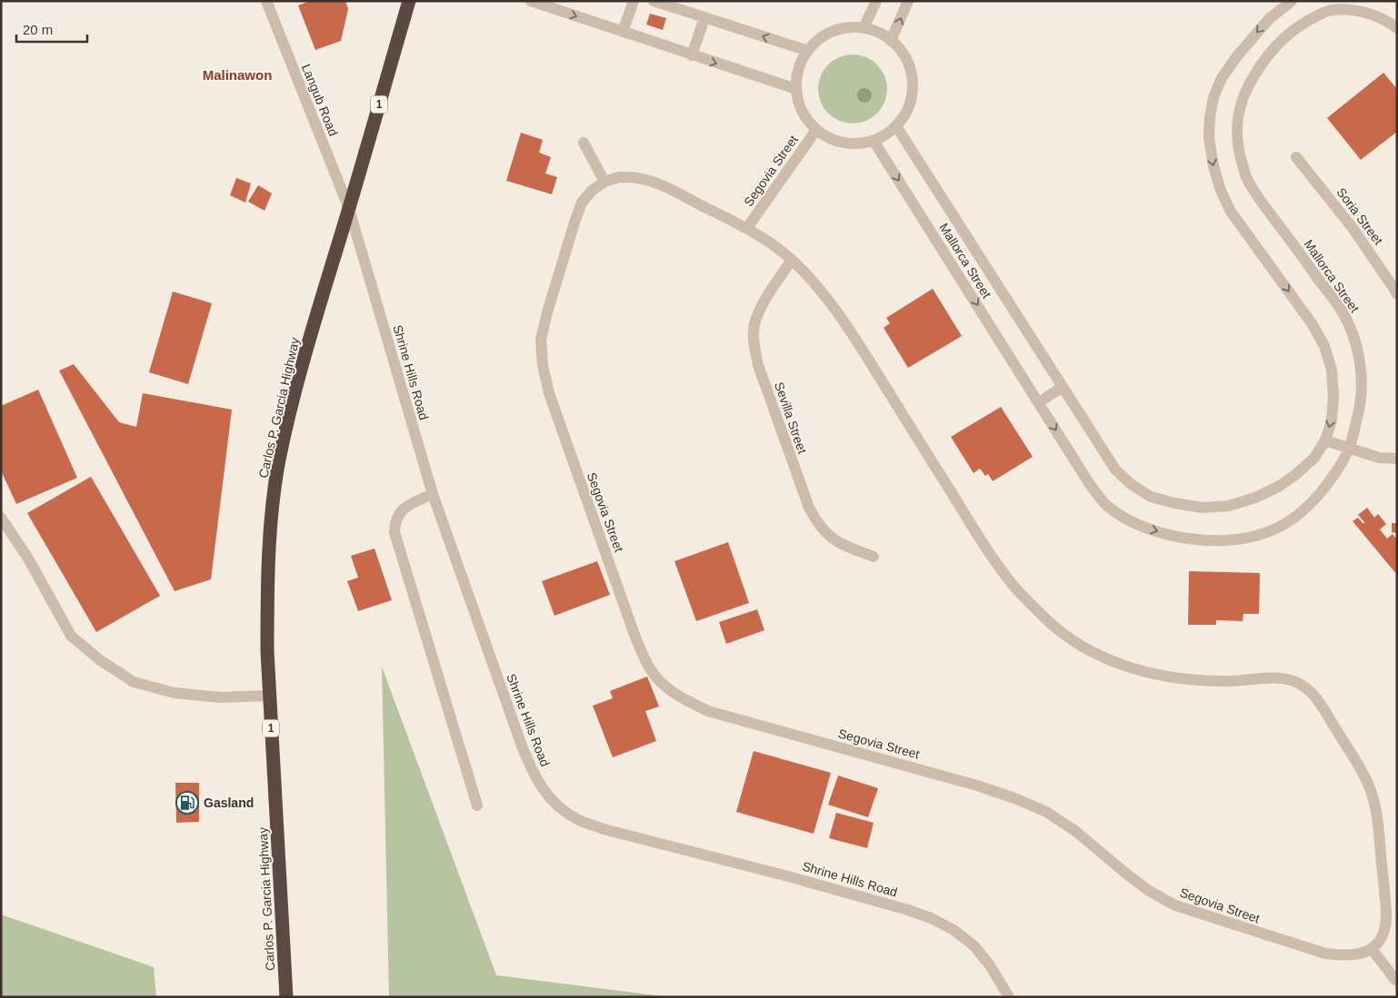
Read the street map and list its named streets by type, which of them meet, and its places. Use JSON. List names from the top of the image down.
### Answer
{
  "streets": {
    "highway": ["1", "Carlos P. Garcia Highway"],
    "street": [
      "Langub Road",
      "Segovia Street",
      "Soria Street",
      "Mallorca Street",
      "Shrine Hills Road",
      "Sevilla Street"
    ]
  },
  "crossings": [
    ["Langub Road", "Shrine Hills Road"],
    ["Langub Road", "Carlos P. Garcia Highway"],
    ["Segovia Street", "Mallorca Street"],
    ["Segovia Street", "Sevilla Street"],
    ["Shrine Hills Road", "Carlos P. Garcia Highway"]
  ],
  "districts": ["Malinawon"],
  "places": {
    "fuel station": ["Gasland"]
  },
  "scale_bar": "20 m"
}
